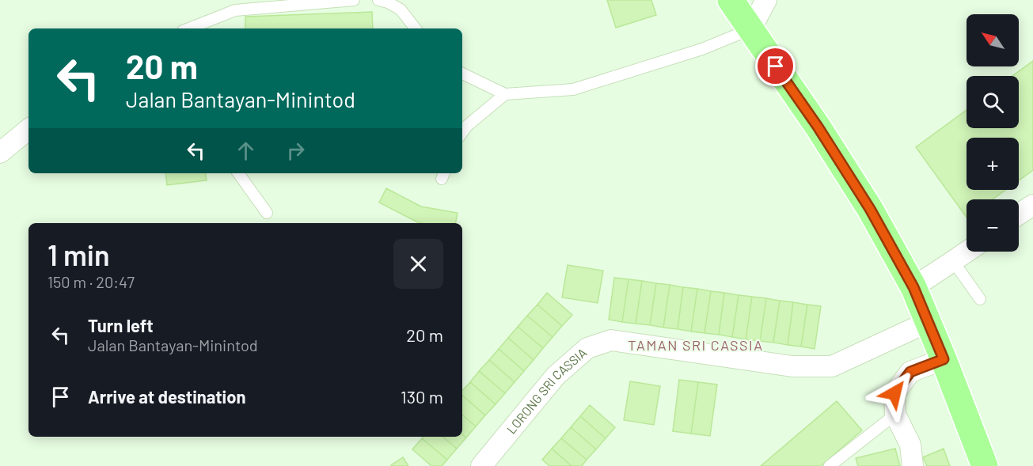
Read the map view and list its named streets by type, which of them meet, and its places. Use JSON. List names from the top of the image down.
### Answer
{
  "streets": {
    "street": ["LORONG SRI CASSIA"]
  },
  "districts": ["TAMAN SRI CASSIA"],
  "north": "top left",
  "page": {
    "map_buttons": ["+", "−"],
    "turn": ["20 m", "Jalan Bantayan-Minintod"],
    "heading": ["1 min", "150 m · 20:47"],
    "list": [
      {
        "name": "Turn left",
        "note": "Jalan Bantayan-Minintod",
        "value": "20 m"
      },
      {
        "name": "Arrive at destination",
        "value": "130 m"
      }
    ]
  }
}
